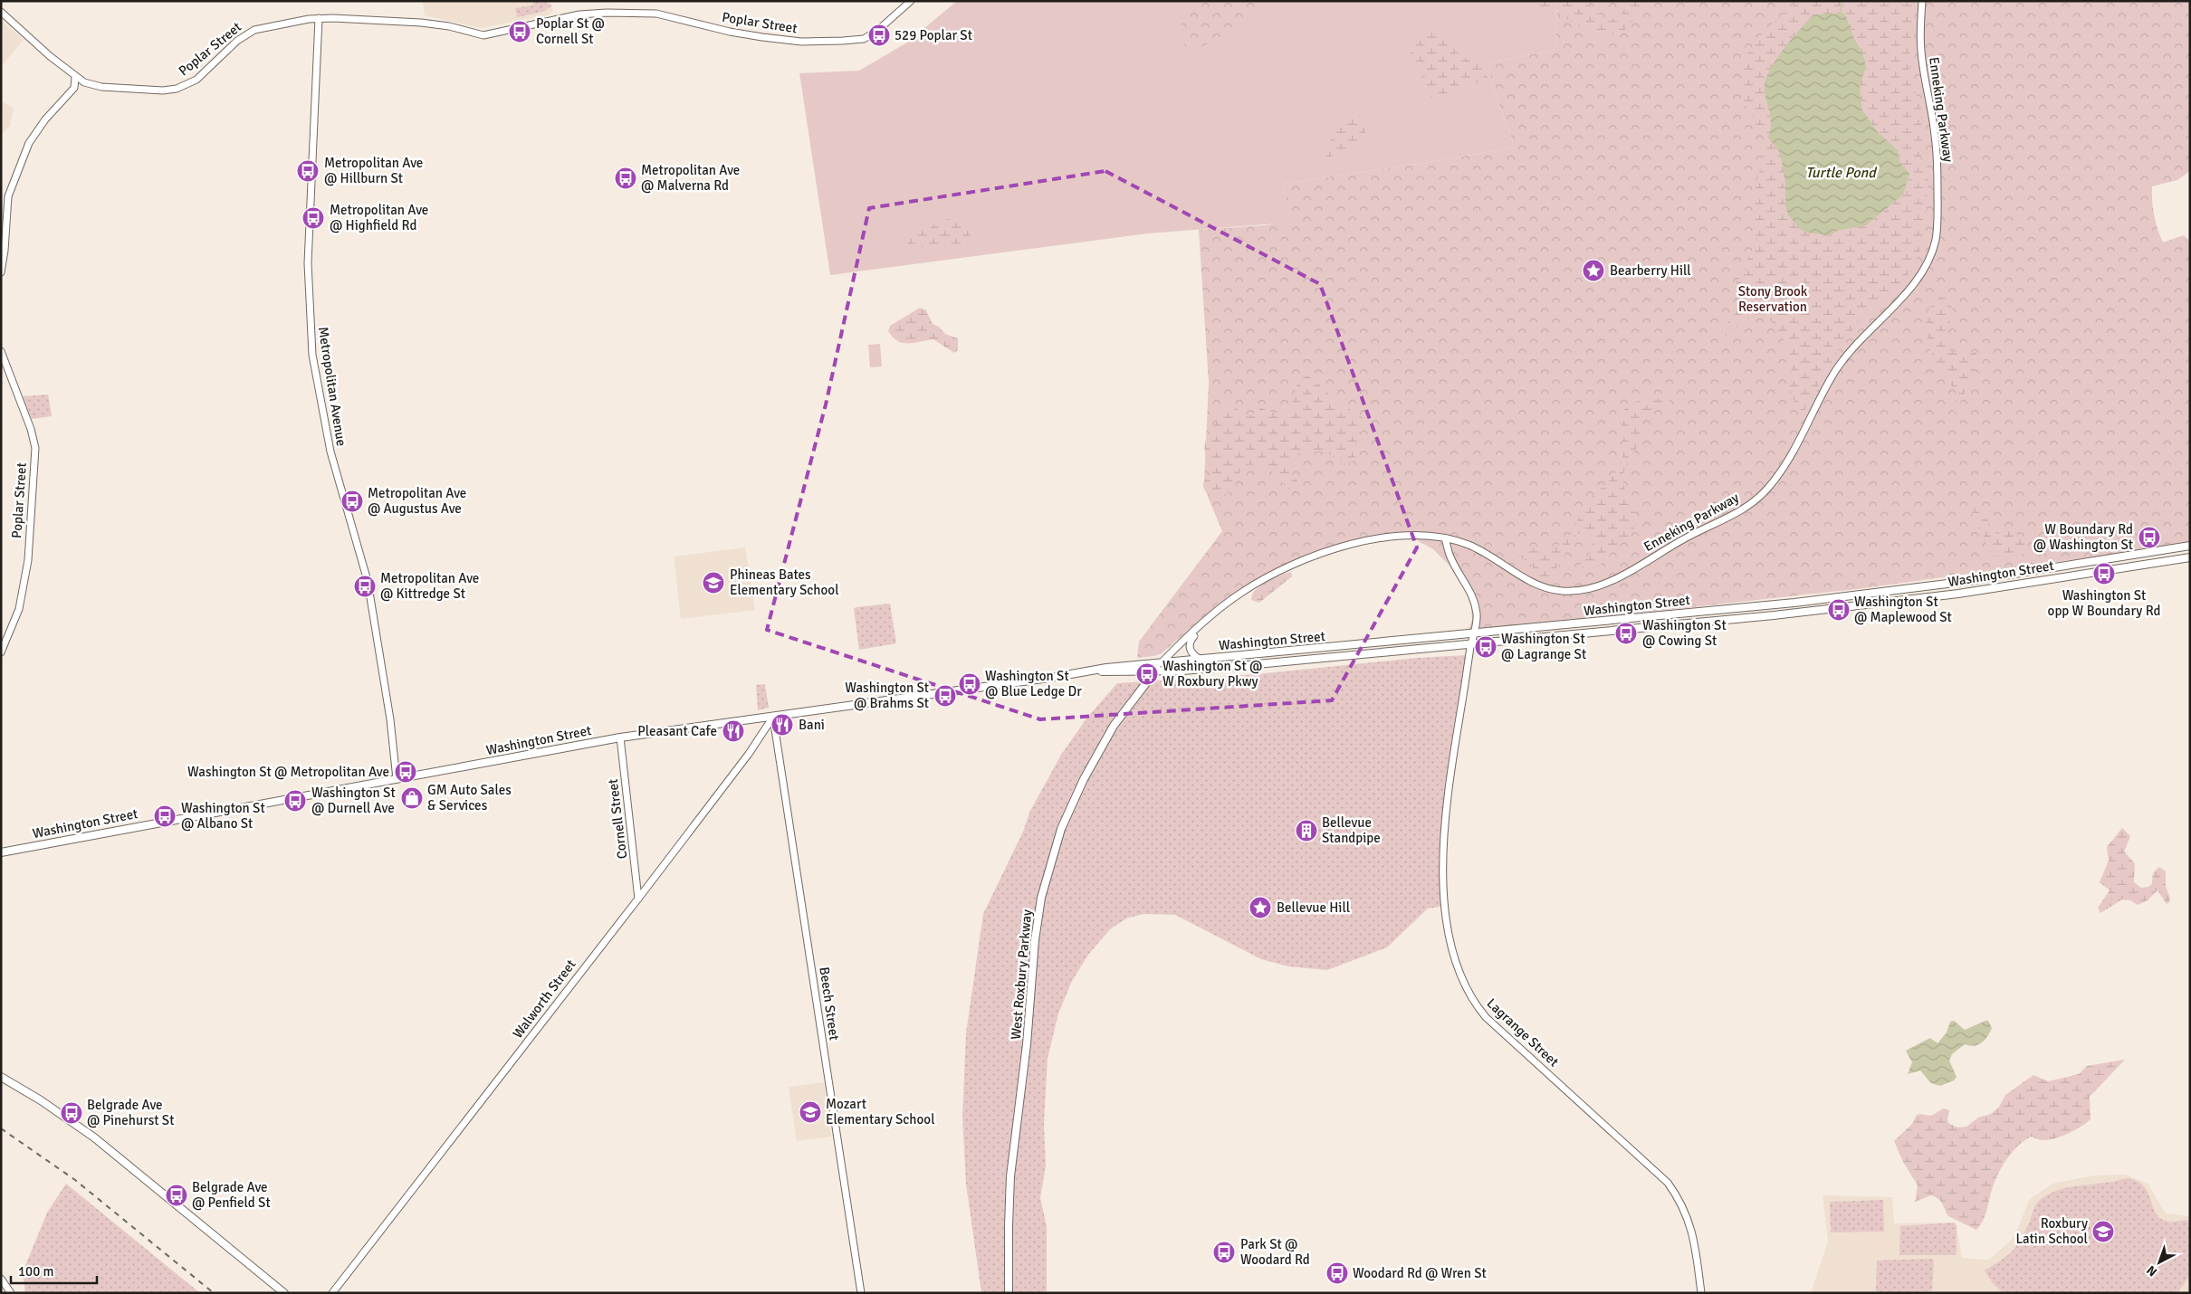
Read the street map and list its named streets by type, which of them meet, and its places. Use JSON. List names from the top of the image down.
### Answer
{
  "streets": {
    "main road": ["Washington Street", "West Roxbury Parkway"],
    "street": [
      "Poplar Street",
      "Enneking Parkway",
      "Metropolitan Avenue",
      "Cornell Street",
      "Walworth Street",
      "Beech Street",
      "Lagrange Street"
    ]
  },
  "crossings": [
    ["Poplar Street", "Metropolitan Avenue"],
    ["Enneking Parkway", "Washington Street"],
    ["Enneking Parkway", "West Roxbury Parkway"],
    ["Enneking Parkway", "Lagrange Street"],
    ["Metropolitan Avenue", "Washington Street"],
    ["Washington Street", "Cornell Street"],
    ["Washington Street", "West Roxbury Parkway"],
    ["Washington Street", "Walworth Street"],
    ["Washington Street", "Beech Street"],
    ["Washington Street", "Lagrange Street"],
    ["Cornell Street", "Walworth Street"],
    ["Walworth Street", "Beech Street"]
  ],
  "water": ["Turtle Pond"],
  "parks": ["Stony Brook Reservation"],
  "places": {
    "bus stop": [
      "Poplar St @ Cornell St",
      "529 Poplar St",
      "Metropolitan Ave @ Hillburn St",
      "Metropolitan Ave @ Malverna Rd",
      "Metropolitan Ave @ Highfield Rd",
      "Metropolitan Ave @ Augustus Ave",
      "W Boundary Rd @ Washington St",
      "Washington St opp W Boundary Rd",
      "Metropolitan Ave @ Kittredge St",
      "Washington St @ Maplewood St",
      "Washington St @ Cowing St",
      "Washington St @ Lagrange St",
      "Washington St @ W Roxbury Pkwy",
      "Washington St @ Blue Ledge Dr",
      "Washington St @ Brahms St",
      "Washington St @ Metropolitan Ave",
      "Washington St @ Durnell Ave",
      "Washington St @ Albano St",
      "Belgrade Ave @ Pinehurst St",
      "Belgrade Ave @ Penfield St",
      "Park St @ Woodard Rd",
      "Woodard Rd @ Wren St"
    ],
    "place": ["Bearberry Hill", "Bellevue Hill"],
    "school or university": ["Phineas Bates Elementary School", "Mozart Elementary School", "Roxbury Latin School"],
    "restaurant": ["Bani", "Pleasant Cafe"],
    "shop": ["GM Auto Sales & Services"],
    "building": ["Bellevue Standpipe"]
  },
  "scale_bar": "100 m",
  "north": "bottom left"
}
